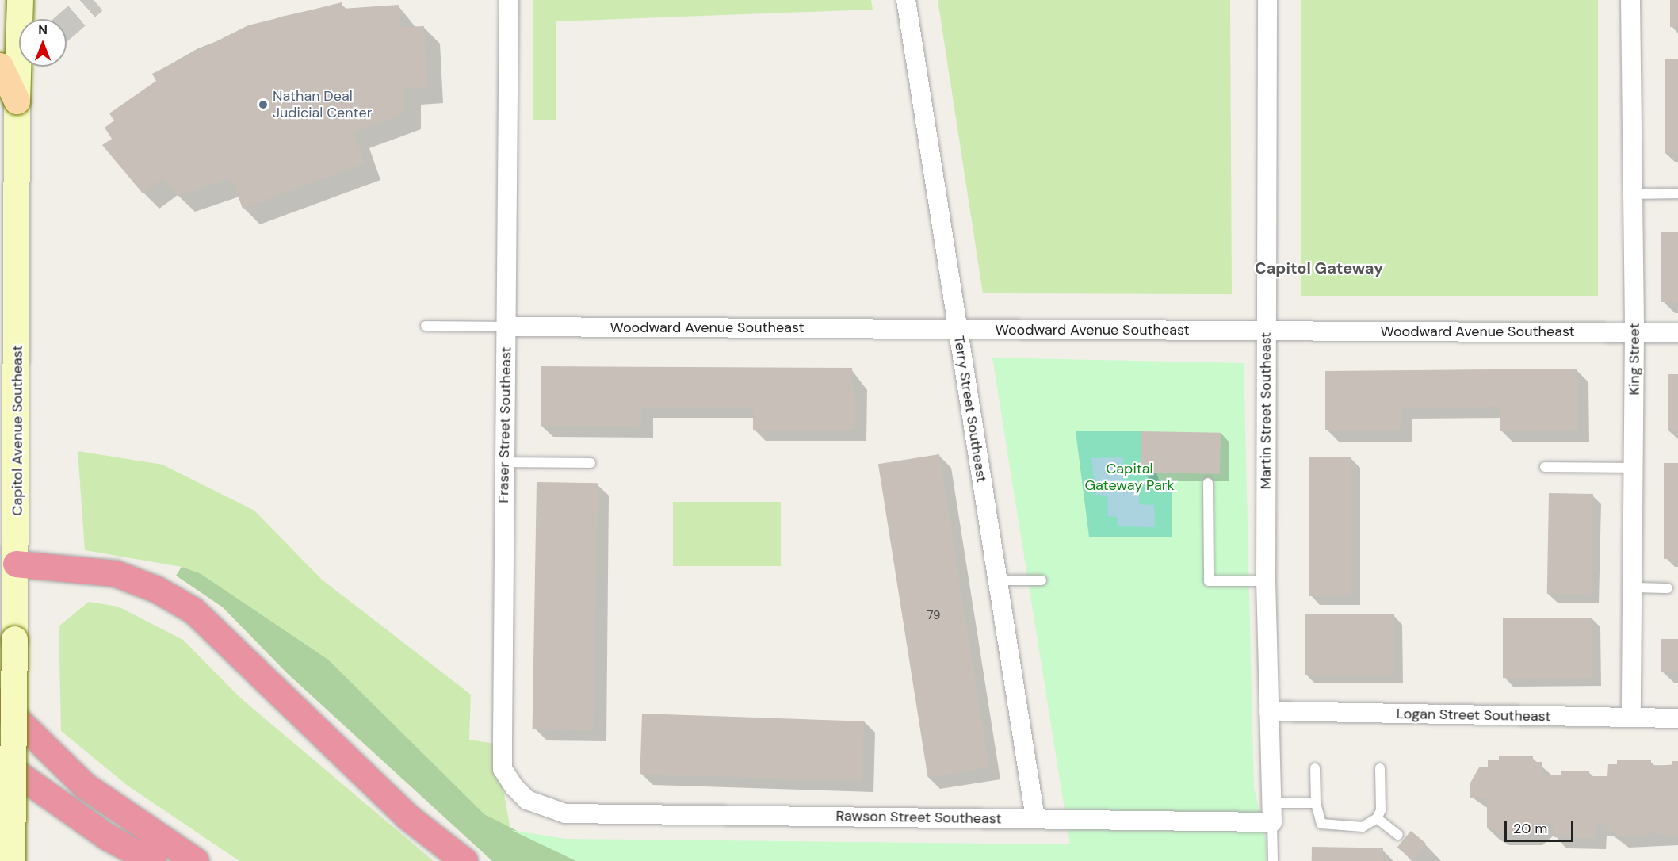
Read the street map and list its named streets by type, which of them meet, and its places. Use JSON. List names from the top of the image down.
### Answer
{
  "streets": {
    "main road": ["Capitol Avenue Southeast"],
    "street": [
      "Woodward Avenue Southeast",
      "King Street",
      "Terry Street Southeast",
      "Martin Street Southeast",
      "Fraser Street Southeast",
      "Logan Street Southeast",
      "Rawson Street Southeast"
    ]
  },
  "crossings": [
    ["Woodward Avenue Southeast", "King Street"],
    ["Woodward Avenue Southeast", "Terry Street Southeast"],
    ["Woodward Avenue Southeast", "Martin Street Southeast"],
    ["Woodward Avenue Southeast", "Fraser Street Southeast"],
    ["King Street", "Logan Street Southeast"],
    ["Terry Street Southeast", "Rawson Street Southeast"],
    ["Martin Street Southeast", "Logan Street Southeast"],
    ["Martin Street Southeast", "Rawson Street Southeast"],
    ["Fraser Street Southeast", "Rawson Street Southeast"]
  ],
  "districts": ["Capitol Gateway"],
  "parks": ["Capital Gateway Park"],
  "places": ["Nathan Deal Judicial Center"],
  "house_numbers": ["79"],
  "scale_bar": "20 m",
  "north": "top"
}
